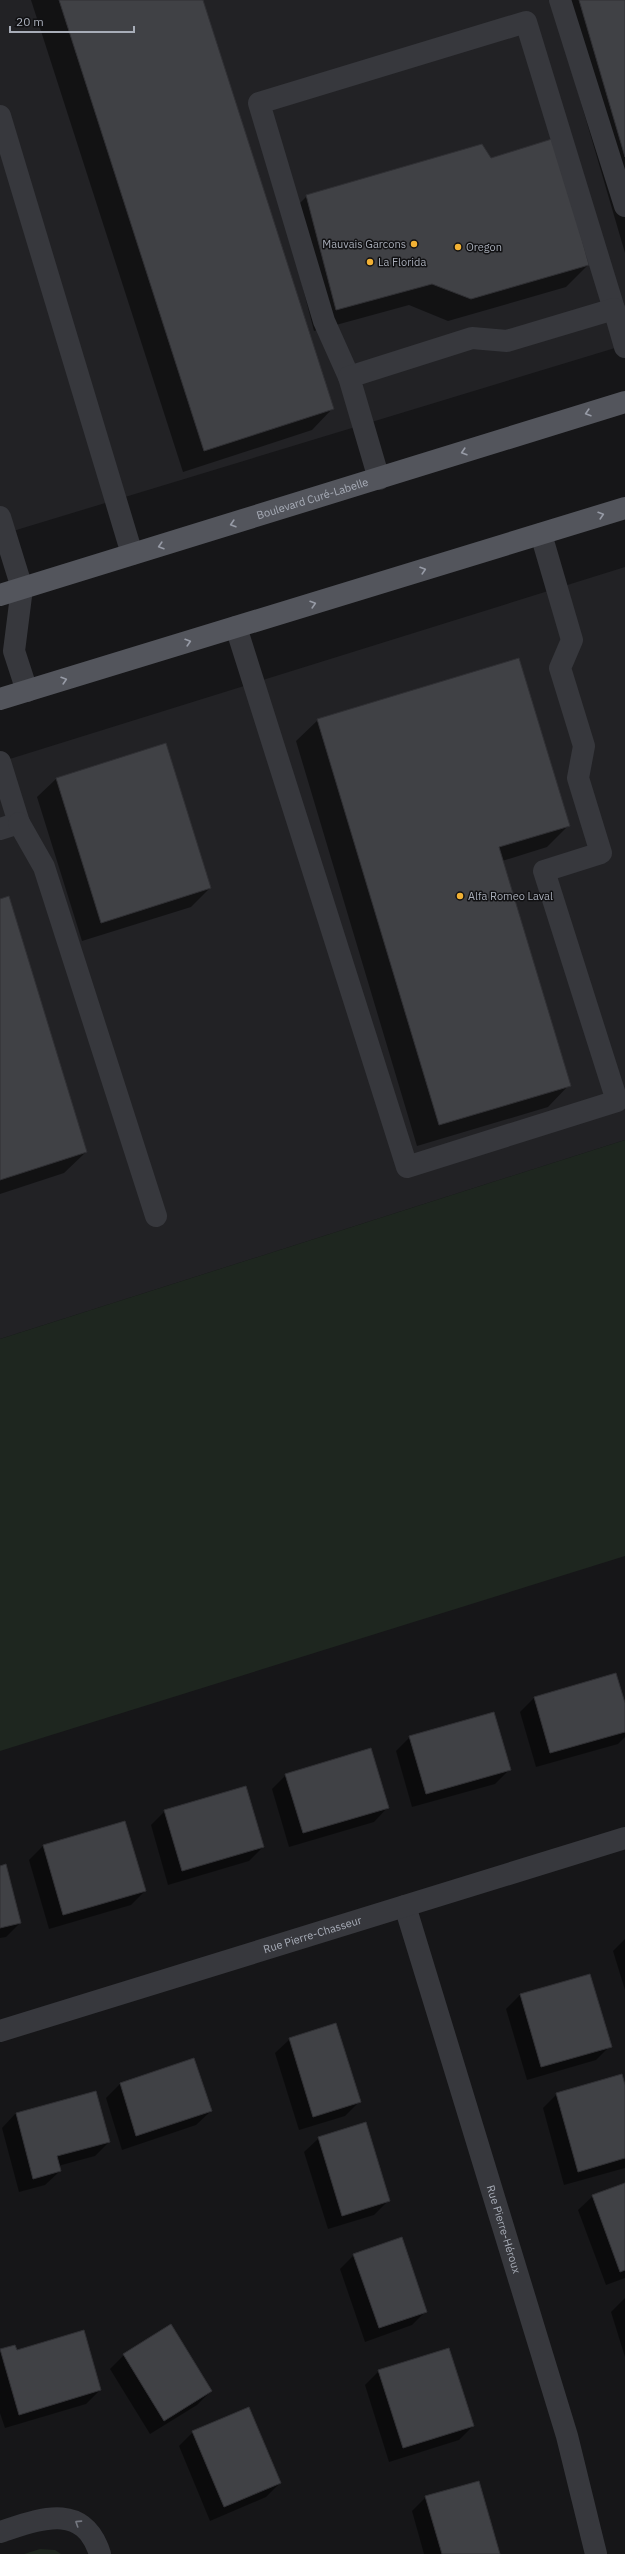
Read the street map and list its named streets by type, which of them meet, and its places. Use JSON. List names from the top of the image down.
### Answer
{
  "streets": {
    "main road": ["Boulevard Curé-Labelle"],
    "street": ["Rue Pierre-Chasseur", "Rue Pierre-Héroux"]
  },
  "crossings": [
    ["Rue Pierre-Chasseur", "Rue Pierre-Héroux"]
  ],
  "places": [
    "Mauvais Garcons",
    "Oregon",
    "La Florida",
    "Alfa Romeo Laval"
  ],
  "scale_bar": "20 m"
}
